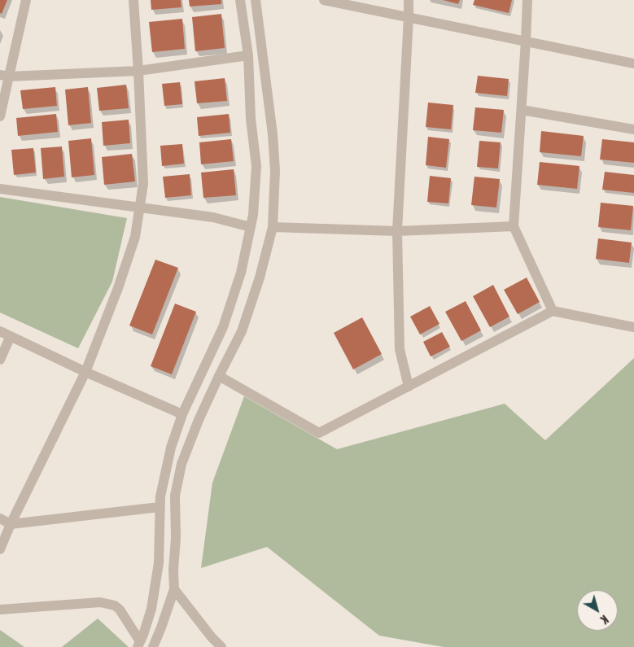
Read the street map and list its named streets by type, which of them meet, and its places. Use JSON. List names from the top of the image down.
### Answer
{
  "north": "bottom right"
}
